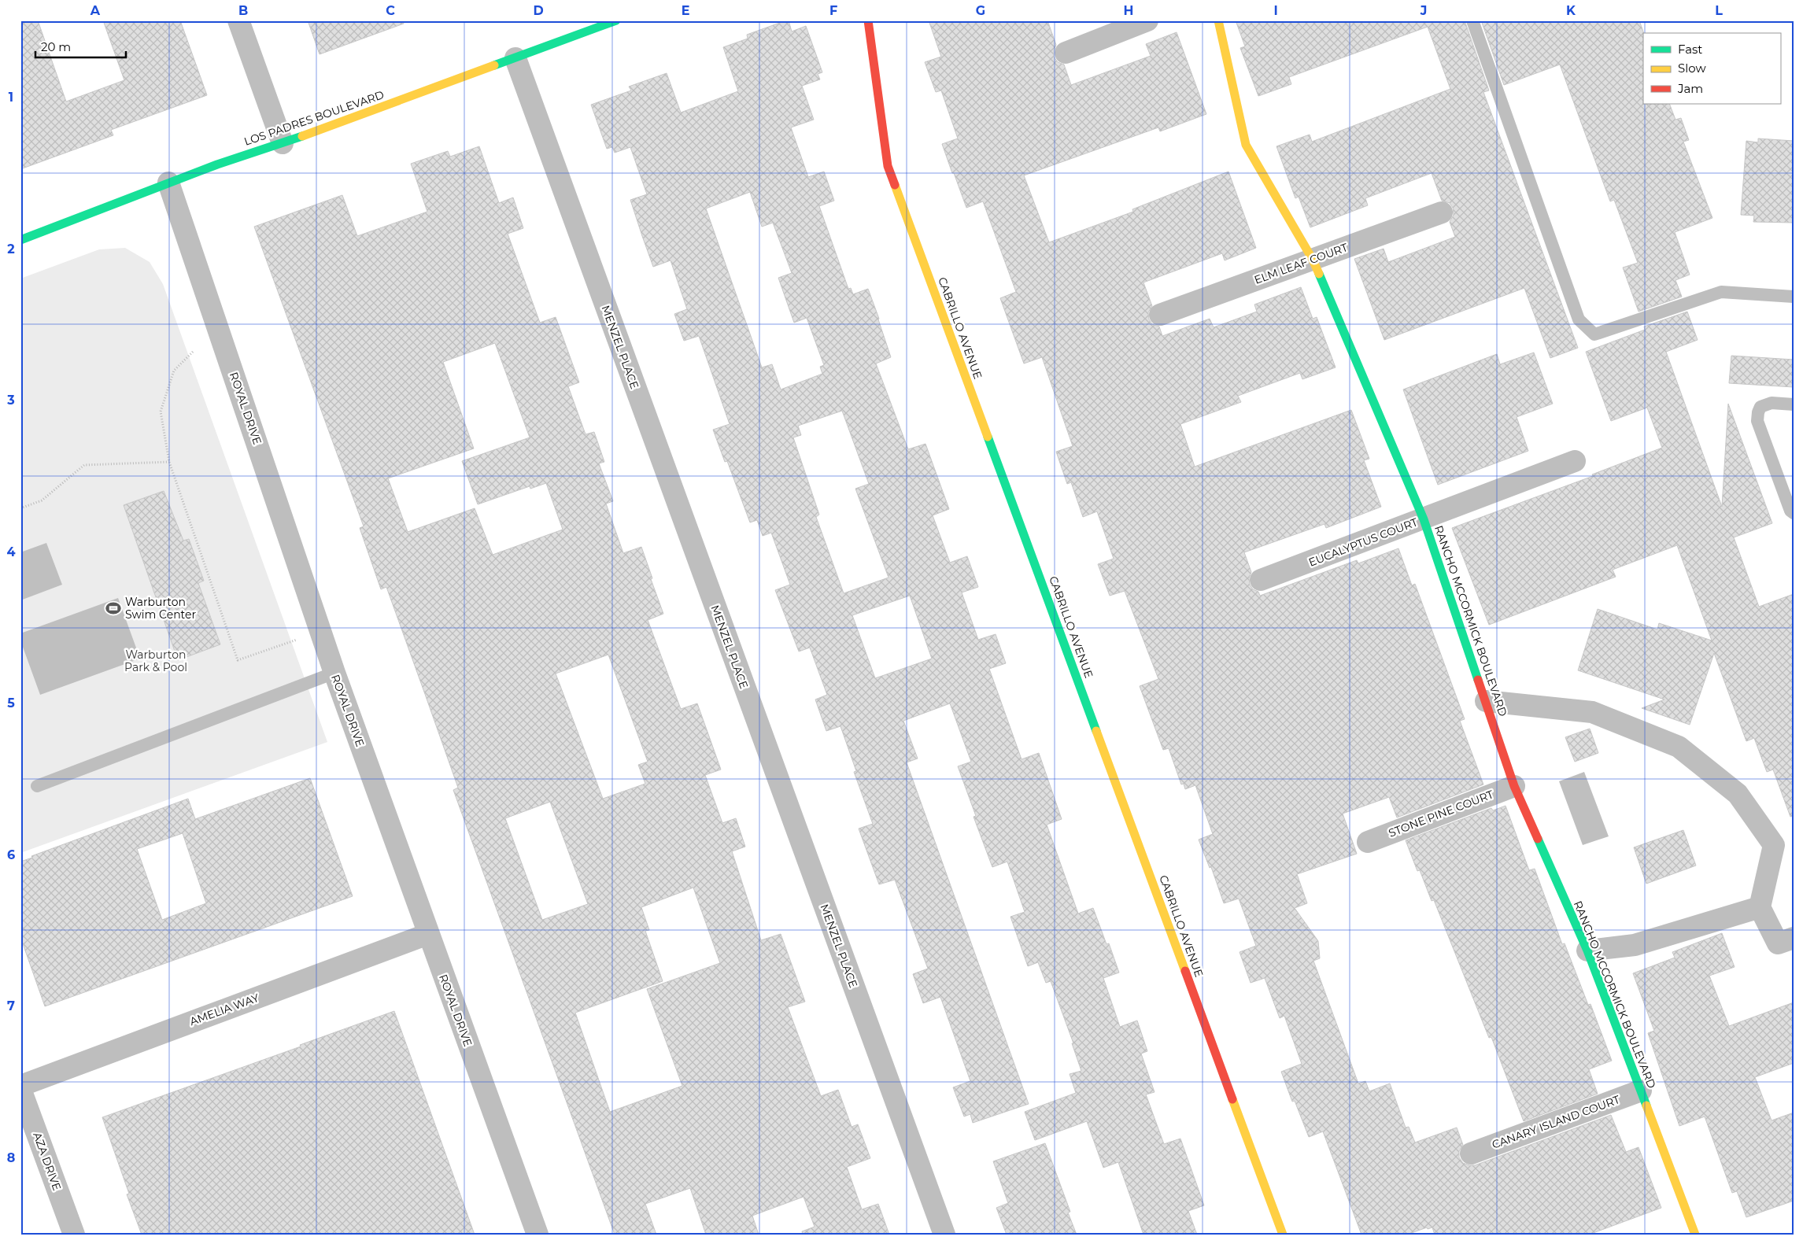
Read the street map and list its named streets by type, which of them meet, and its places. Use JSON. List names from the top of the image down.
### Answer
{
  "streets": {
    "street": [
      "LOS PADRES BOULEVARD",
      "ELM LEAF COURT",
      "CABRILLO AVENUE",
      "MENZEL PLACE",
      "ROYAL DRIVE",
      "EUCALYPTUS COURT",
      "RANCHO MCCORMICK BOULEVARD",
      "STONE PINE COURT",
      "AMELIA WAY",
      "CANARY ISLAND COURT",
      "AZA DRIVE"
    ]
  },
  "crossings": [
    ["LOS PADRES BOULEVARD", "MENZEL PLACE"],
    ["LOS PADRES BOULEVARD", "ROYAL DRIVE"],
    ["ELM LEAF COURT", "RANCHO MCCORMICK BOULEVARD"],
    ["ROYAL DRIVE", "AMELIA WAY"],
    ["EUCALYPTUS COURT", "RANCHO MCCORMICK BOULEVARD"],
    ["RANCHO MCCORMICK BOULEVARD", "STONE PINE COURT"],
    ["RANCHO MCCORMICK BOULEVARD", "CANARY ISLAND COURT"]
  ],
  "parks": ["Warburton Park & Pool"],
  "places": {
    "sports": ["Warburton Swim Center"]
  },
  "legend": ["Fast", "Slow", "Jam"],
  "scale_bar": "20 m",
  "grid": {
    "columns": [
      "A",
      "B",
      "C",
      "D",
      "E",
      "F",
      "G",
      "H",
      "I",
      "J",
      "K",
      "L"
    ],
    "rows": [
      "1",
      "2",
      "3",
      "4",
      "5",
      "6",
      "7",
      "8"
    ]
  }
}
